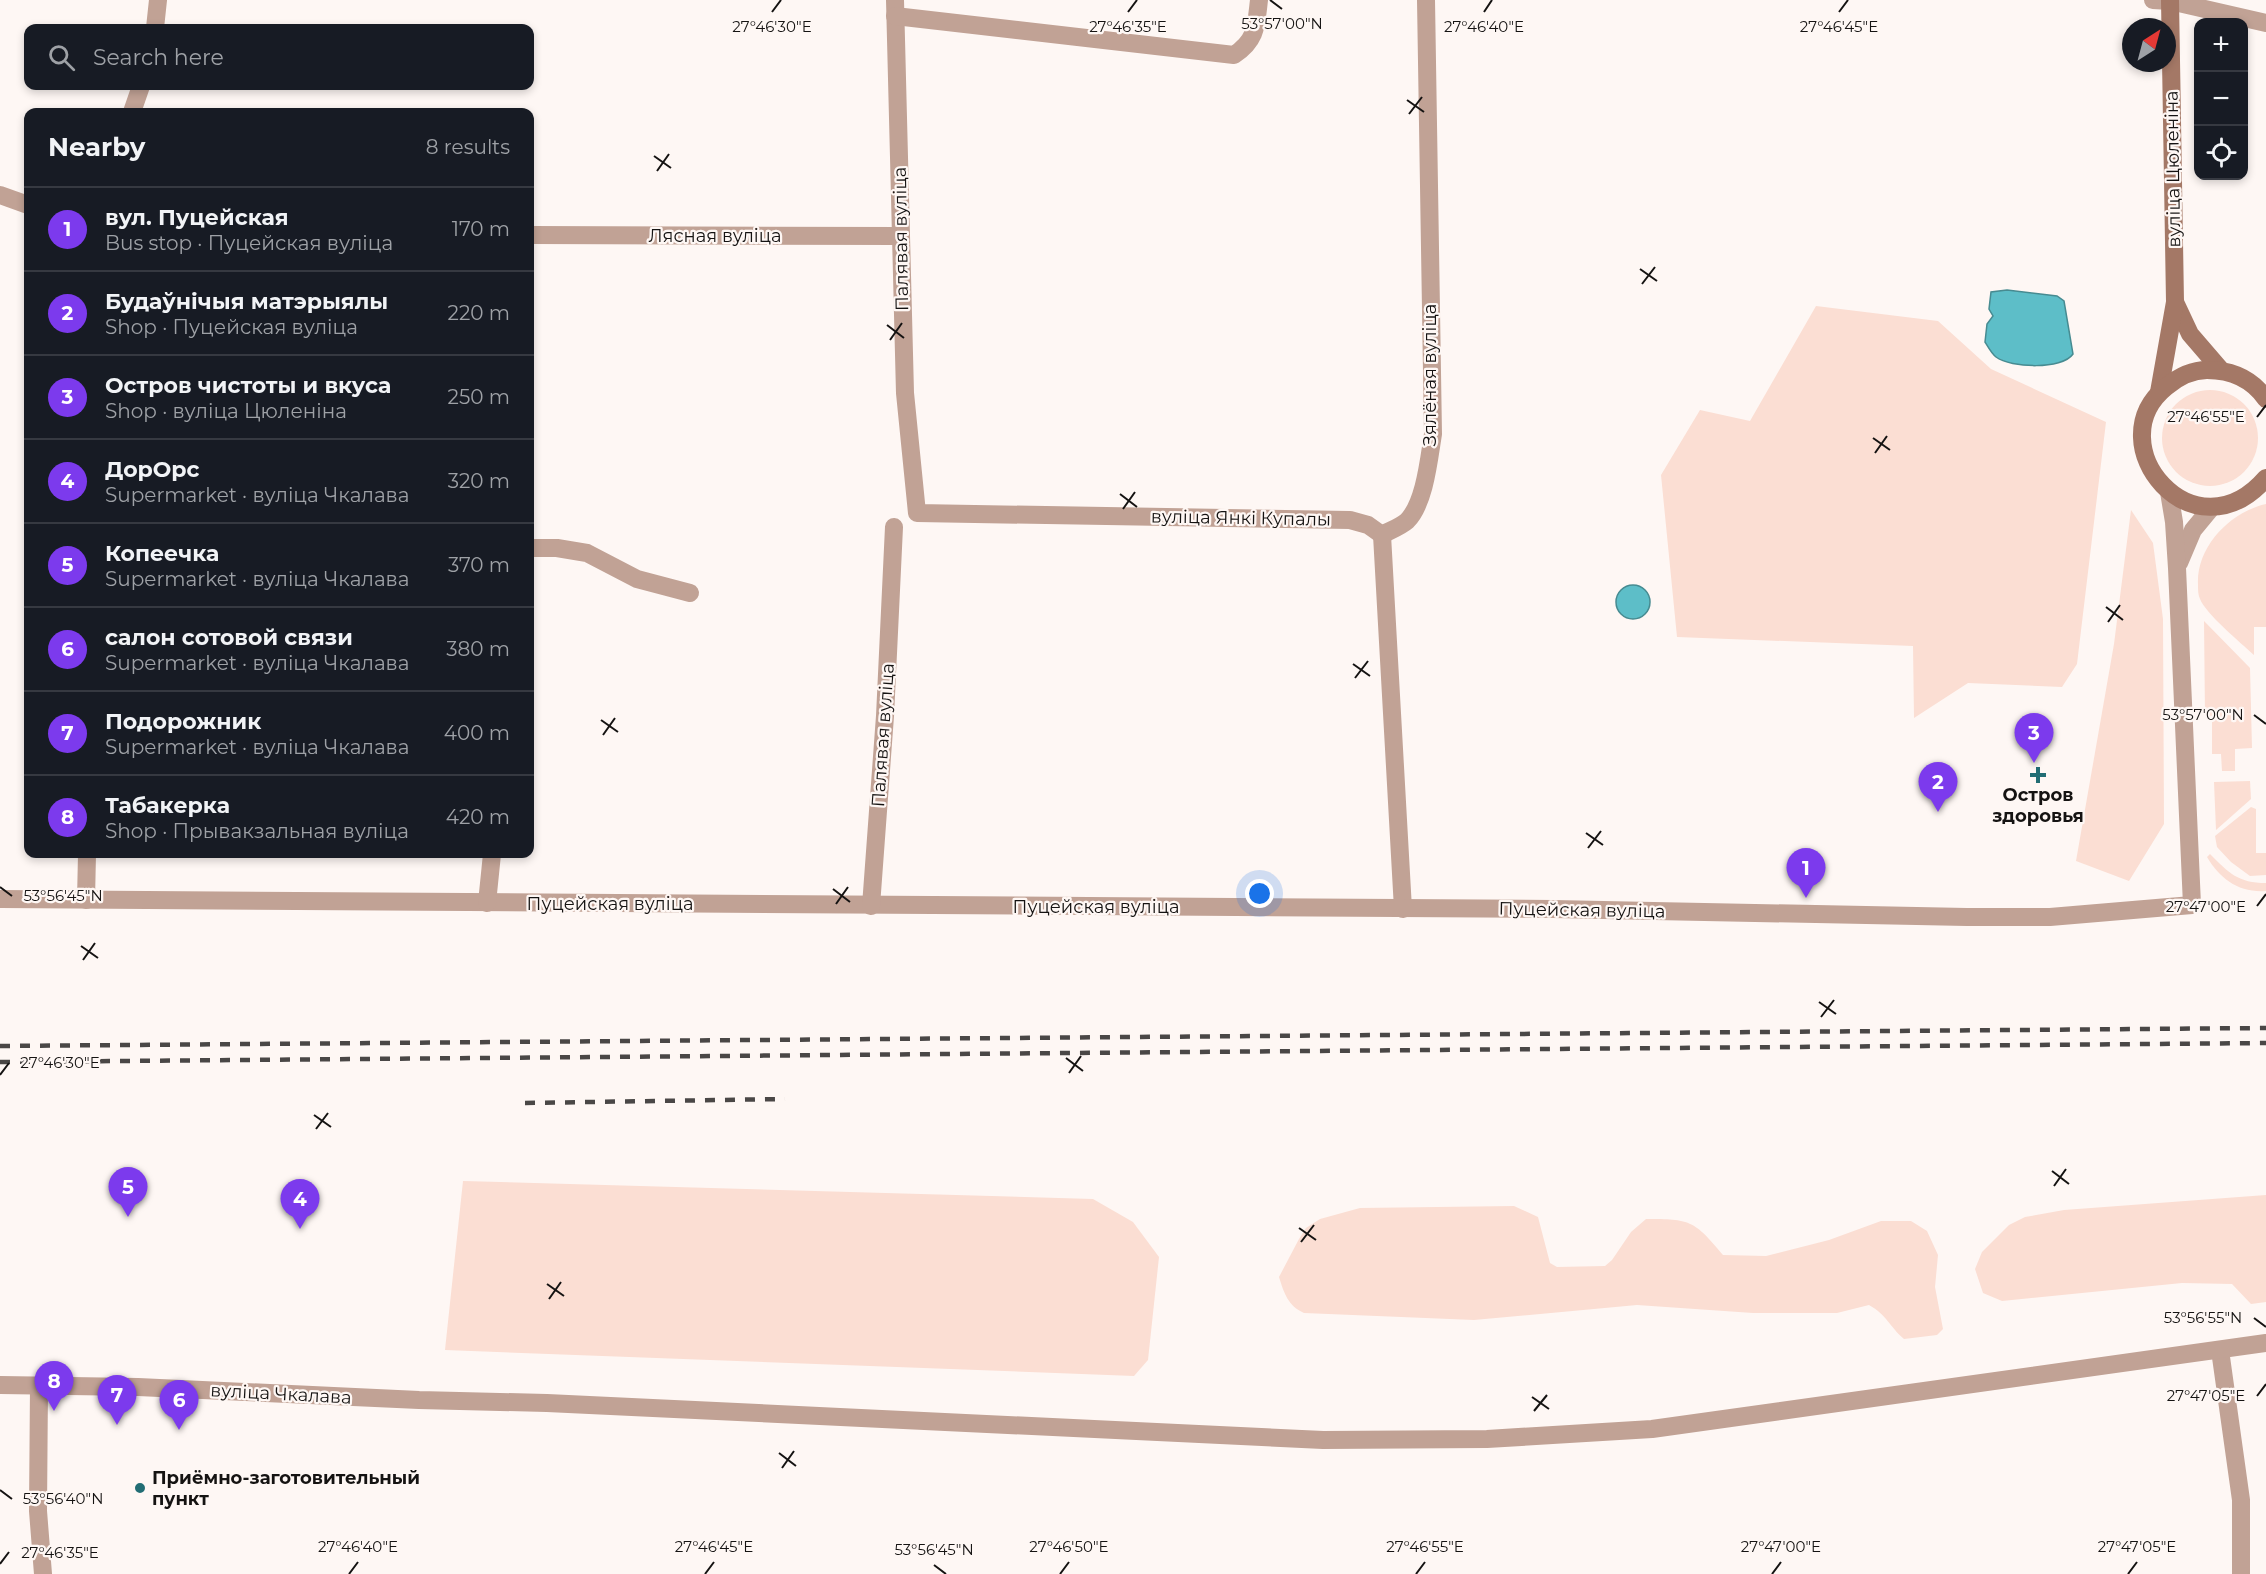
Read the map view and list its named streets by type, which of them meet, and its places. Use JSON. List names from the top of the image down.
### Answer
{
  "streets": {
    "main road": ["вуліца Цюленіна"],
    "street": [
      "Лясная вуліца",
      "Палявая вуліца",
      "Зялёная вуліца",
      "вуліца Янкі Купалы",
      "Пуцейская вуліца",
      "вуліца Чкалава"
    ]
  },
  "crossings": [
    ["вуліца Цюленіна", "Пуцейская вуліца"],
    ["Лясная вуліца", "Палявая вуліца"],
    ["Палявая вуліца", "вуліца Янкі Купалы"],
    ["Палявая вуліца", "Пуцейская вуліца"],
    ["Зялёная вуліца", "вуліца Янкі Купалы"]
  ],
  "places": {
    "health": ["Остров здоровья"],
    "other": ["Приёмно-заготовительный пункт"]
  },
  "north": "top right",
  "page": {
    "map_buttons": ["+", "−"],
    "search": "Search here",
    "heading": ["Nearby", "8 results"],
    "list": [
      {
        "mark": "1",
        "name": "вул. Пуцейская",
        "note": "Bus stop · Пуцейская вуліца",
        "value": "170 m"
      },
      {
        "mark": "2",
        "name": "Будаўнічыя матэрыялы",
        "note": "Shop · Пуцейская вуліца",
        "value": "220 m"
      },
      {
        "mark": "3",
        "name": "Остров чистоты и вкуса",
        "note": "Shop · вуліца Цюленіна",
        "value": "250 m"
      },
      {
        "mark": "4",
        "name": "ДорОрс",
        "note": "Supermarket · вуліца Чкалава",
        "value": "320 m"
      },
      {
        "mark": "5",
        "name": "Копеечка",
        "note": "Supermarket · вуліца Чкалава",
        "value": "370 m"
      },
      {
        "mark": "6",
        "name": "салон сотовой связи",
        "note": "Supermarket · вуліца Чкалава",
        "value": "380 m"
      },
      {
        "mark": "7",
        "name": "Подорожник",
        "note": "Supermarket · вуліца Чкалава",
        "value": "400 m"
      },
      {
        "mark": "8",
        "name": "Табакерка",
        "note": "Shop · Прывакзальная вуліца",
        "value": "420 m"
      }
    ],
    "pins": [
      "3",
      "2",
      "1",
      "5",
      "4",
      "8",
      "7",
      "6"
    ]
  },
  "coordinates": [
    "53°57'00\"N",
    "27°46'30\"E",
    "27°46'35\"E",
    "27°46'40\"E",
    "27°46'45\"E",
    "27°46'55\"E",
    "53°56'45\"N",
    "27°47'00\"E",
    "53°56'55\"N",
    "27°47'05\"E",
    "53°56'40\"N",
    "27°46'50\"E"
  ]
}
